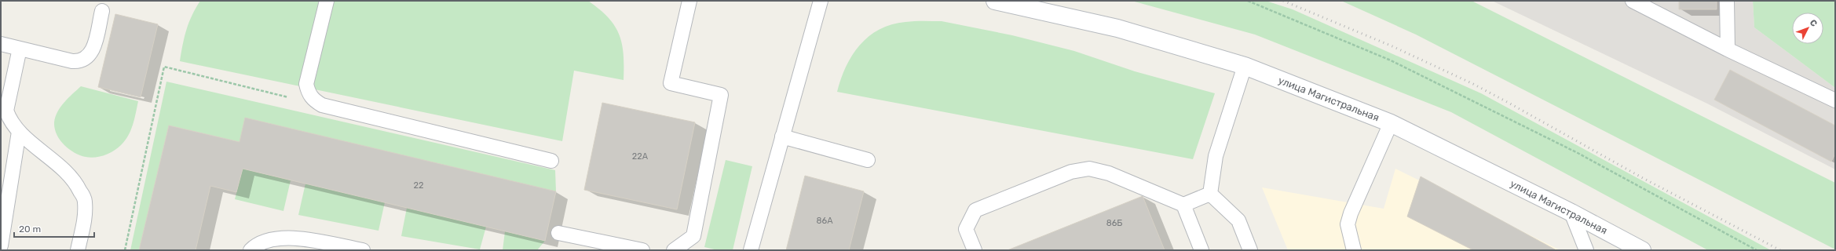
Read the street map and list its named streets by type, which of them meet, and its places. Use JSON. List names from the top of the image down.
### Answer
{
  "streets": {
    "main road": ["улица Магистральная"]
  },
  "house_numbers": [
    "22А",
    "22",
    "86А",
    "86Б"
  ],
  "scale_bar": "20 m",
  "north": "top right"
}
